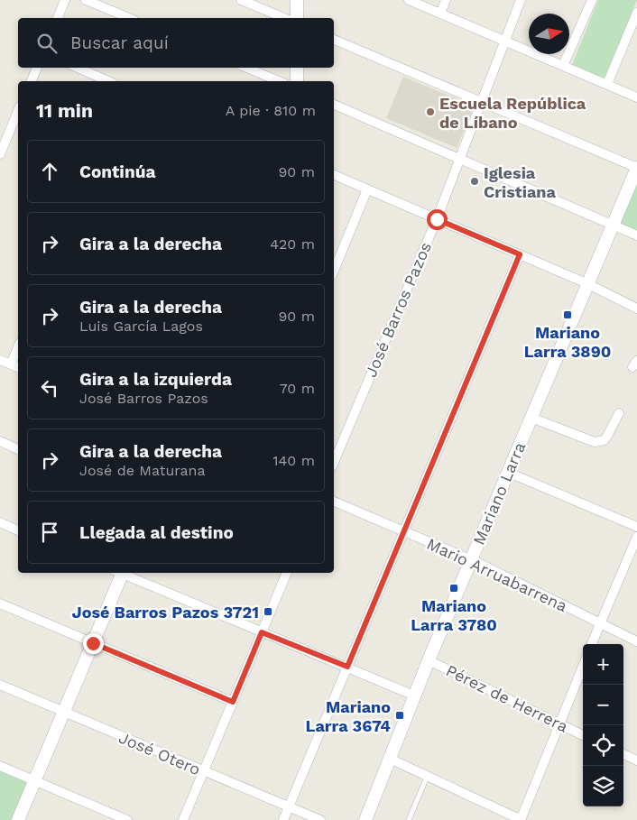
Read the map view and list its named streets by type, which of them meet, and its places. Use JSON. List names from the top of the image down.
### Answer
{
  "streets": {
    "main road": ["Mariano Larra"],
    "street": [
      "José Barros Pazos",
      "Mario Arruabarrena",
      "Pérez de Herrera",
      "José Otero"
    ]
  },
  "crossings": [
    ["Mariano Larra", "Mario Arruabarrena"],
    ["Mariano Larra", "Pérez de Herrera"]
  ],
  "places": {
    "other": ["Escuela República de Líbano", "Iglesia Cristiana"],
    "transit": [
      "Mariano Larra 3890",
      "Mariano Larra 3780",
      "José Barros Pazos 3721",
      "Mariano Larra 3674"
    ]
  },
  "north": "right",
  "page": {
    "search": "Buscar aquí",
    "heading": ["11 min", "A pie · 810 m"],
    "list": [
      ["Continúa", "90 m"],
      ["Gira a la derecha", "420 m"],
      ["Gira a la derecha", "Luis García Lagos", "90 m"],
      ["Gira a la izquierda", "José Barros Pazos", "70 m"],
      ["Gira a la derecha", "José de Maturana", "140 m"],
      "Llegada al destino"
    ],
    "map_buttons": ["+", "−"]
  }
}
